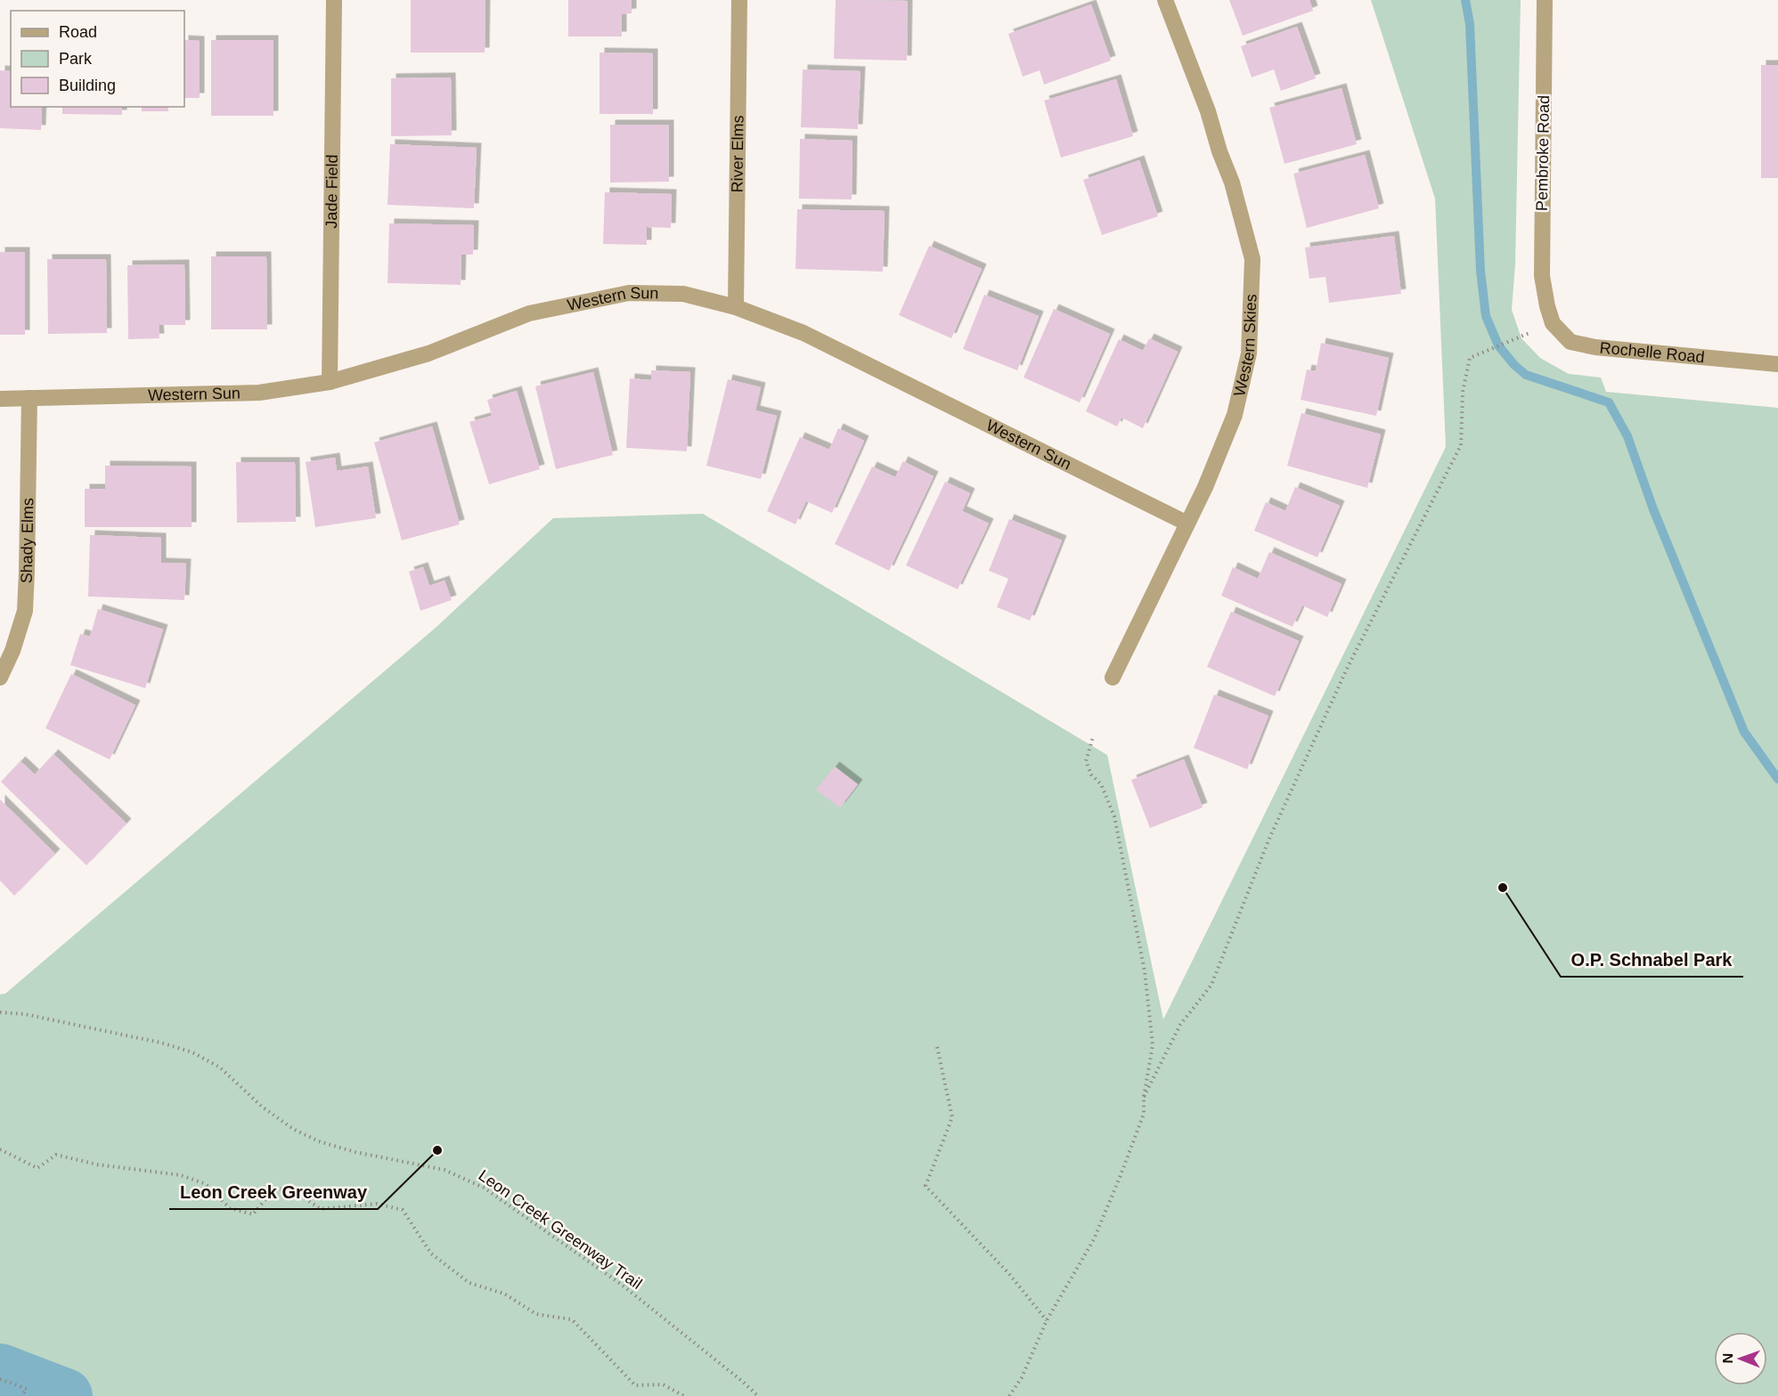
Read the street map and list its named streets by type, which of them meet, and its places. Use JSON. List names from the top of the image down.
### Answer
{
  "streets": {
    "street": [
      "Pembroke Road",
      "River Elms",
      "Jade Field",
      "Western Sun",
      "Western Skies",
      "Rochelle Road",
      "Shady Elms"
    ],
    "path": ["Leon Creek Greenway Trail"]
  },
  "crossings": [
    ["Pembroke Road", "Rochelle Road"],
    ["River Elms", "Western Sun"],
    ["Jade Field", "Western Sun"],
    ["Western Sun", "Western Skies"],
    ["Western Sun", "Shady Elms"]
  ],
  "places": ["O.P. Schnabel Park", "Leon Creek Greenway"],
  "legend": ["Road", "Park", "Building"],
  "north": "left"
}
